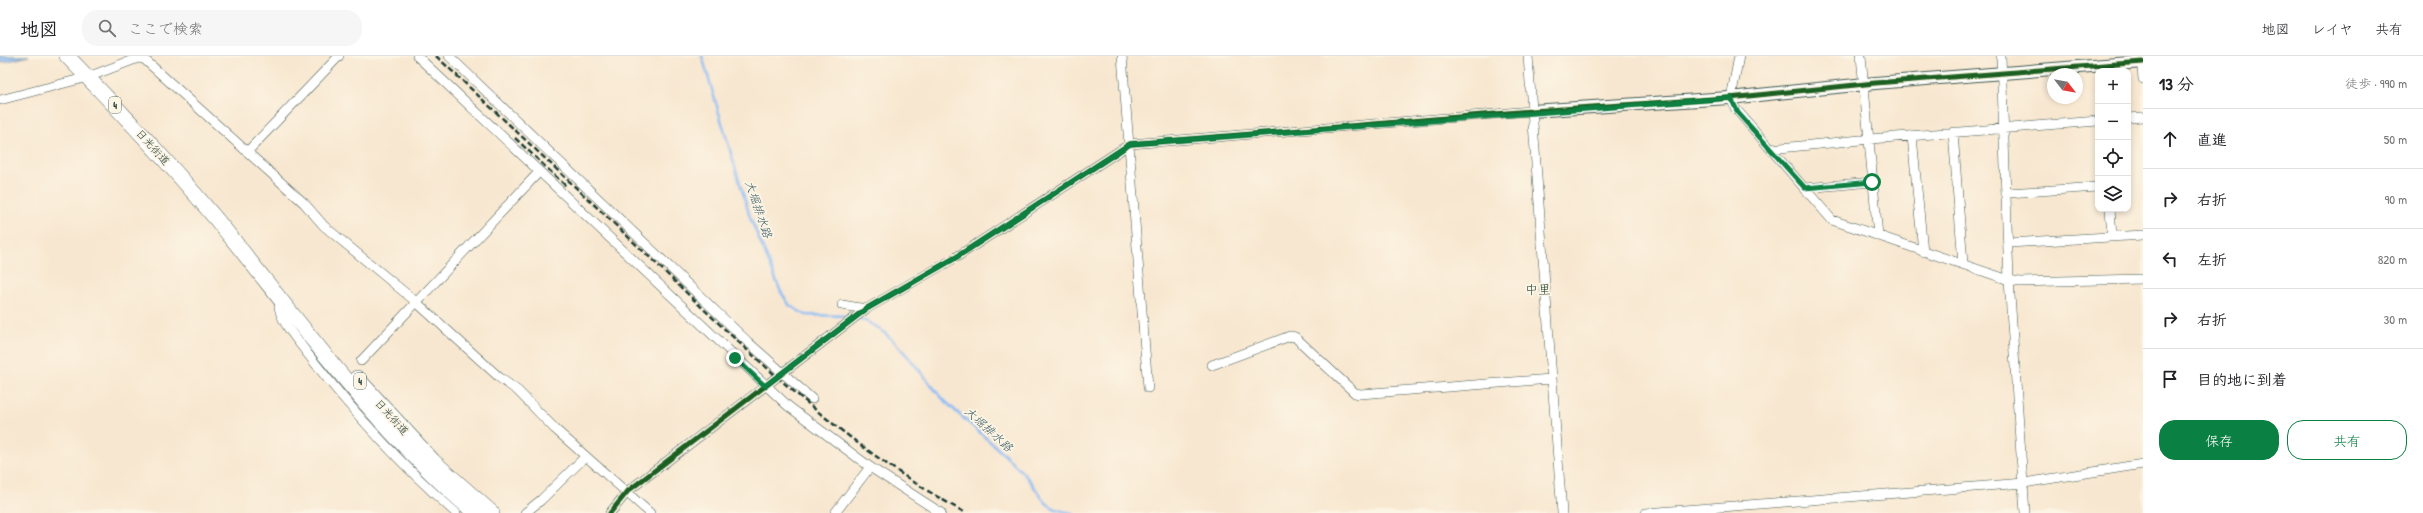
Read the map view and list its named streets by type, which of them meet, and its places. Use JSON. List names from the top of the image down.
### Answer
{
  "streets": {
    "highway": ["4", "日光街道"]
  },
  "districts": ["中里"],
  "water": ["大堀排水路"],
  "north": "bottom right",
  "page": {
    "header": "地図",
    "search": "ここで検索",
    "nav": ["地図", "レイヤ", "共有"],
    "heading": ["13 分", "徒歩 · 990 m"],
    "map_buttons": ["+", "−"],
    "list": [
      ["直進", "50 m"],
      ["右折", "90 m"],
      ["左折", "820 m"],
      ["右折", "30 m"],
      "目的地に到着"
    ],
    "buttons": ["保存", "共有"]
  }
}
